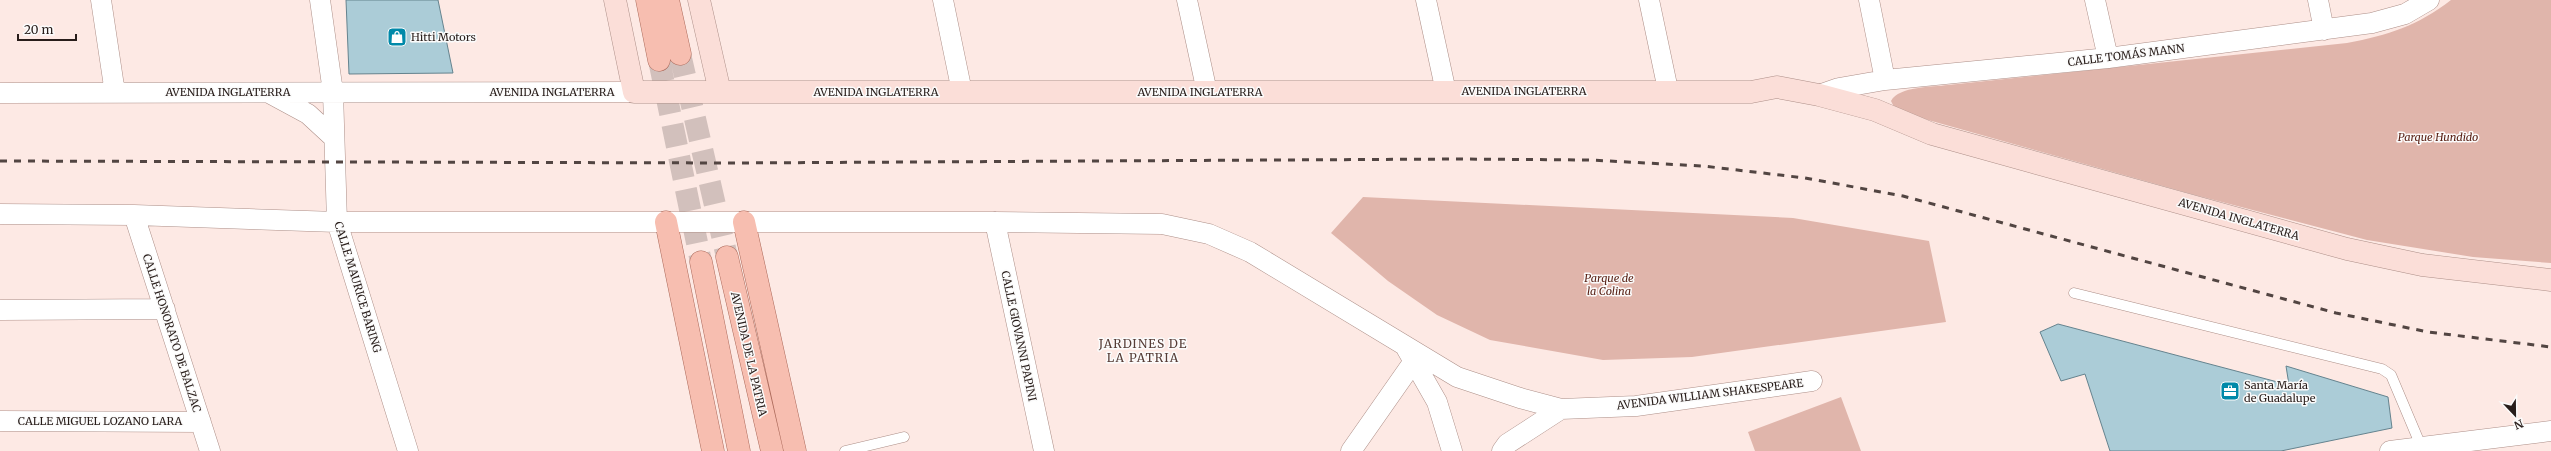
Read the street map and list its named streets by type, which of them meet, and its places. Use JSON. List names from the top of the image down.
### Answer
{
  "streets": {
    "main road": ["AVENIDA DE LA PATRIA"],
    "street": [
      "CALLE TOMÁS MANN",
      "AVENIDA INGLATERRA",
      "CALLE MAURICE BARING",
      "CALLE HONORATO DE BALZAC",
      "CALLE GIOVANNI PAPINI",
      "AVENIDA WILLIAM SHAKESPEARE",
      "CALLE MIGUEL LOZANO LARA"
    ]
  },
  "crossings": [
    ["CALLE TOMÁS MANN", "AVENIDA INGLATERRA"],
    ["AVENIDA INGLATERRA", "CALLE MAURICE BARING"],
    ["CALLE HONORATO DE BALZAC", "CALLE MIGUEL LOZANO LARA"]
  ],
  "districts": ["JARDINES DE LA PATRIA"],
  "parks": ["Parque Hundido", "Parque de la Colina"],
  "places": {
    "shop": ["Hitti Motors"],
    "office": ["Santa María de Guadalupe"]
  },
  "scale_bar": "20 m",
  "north": "bottom"
}
